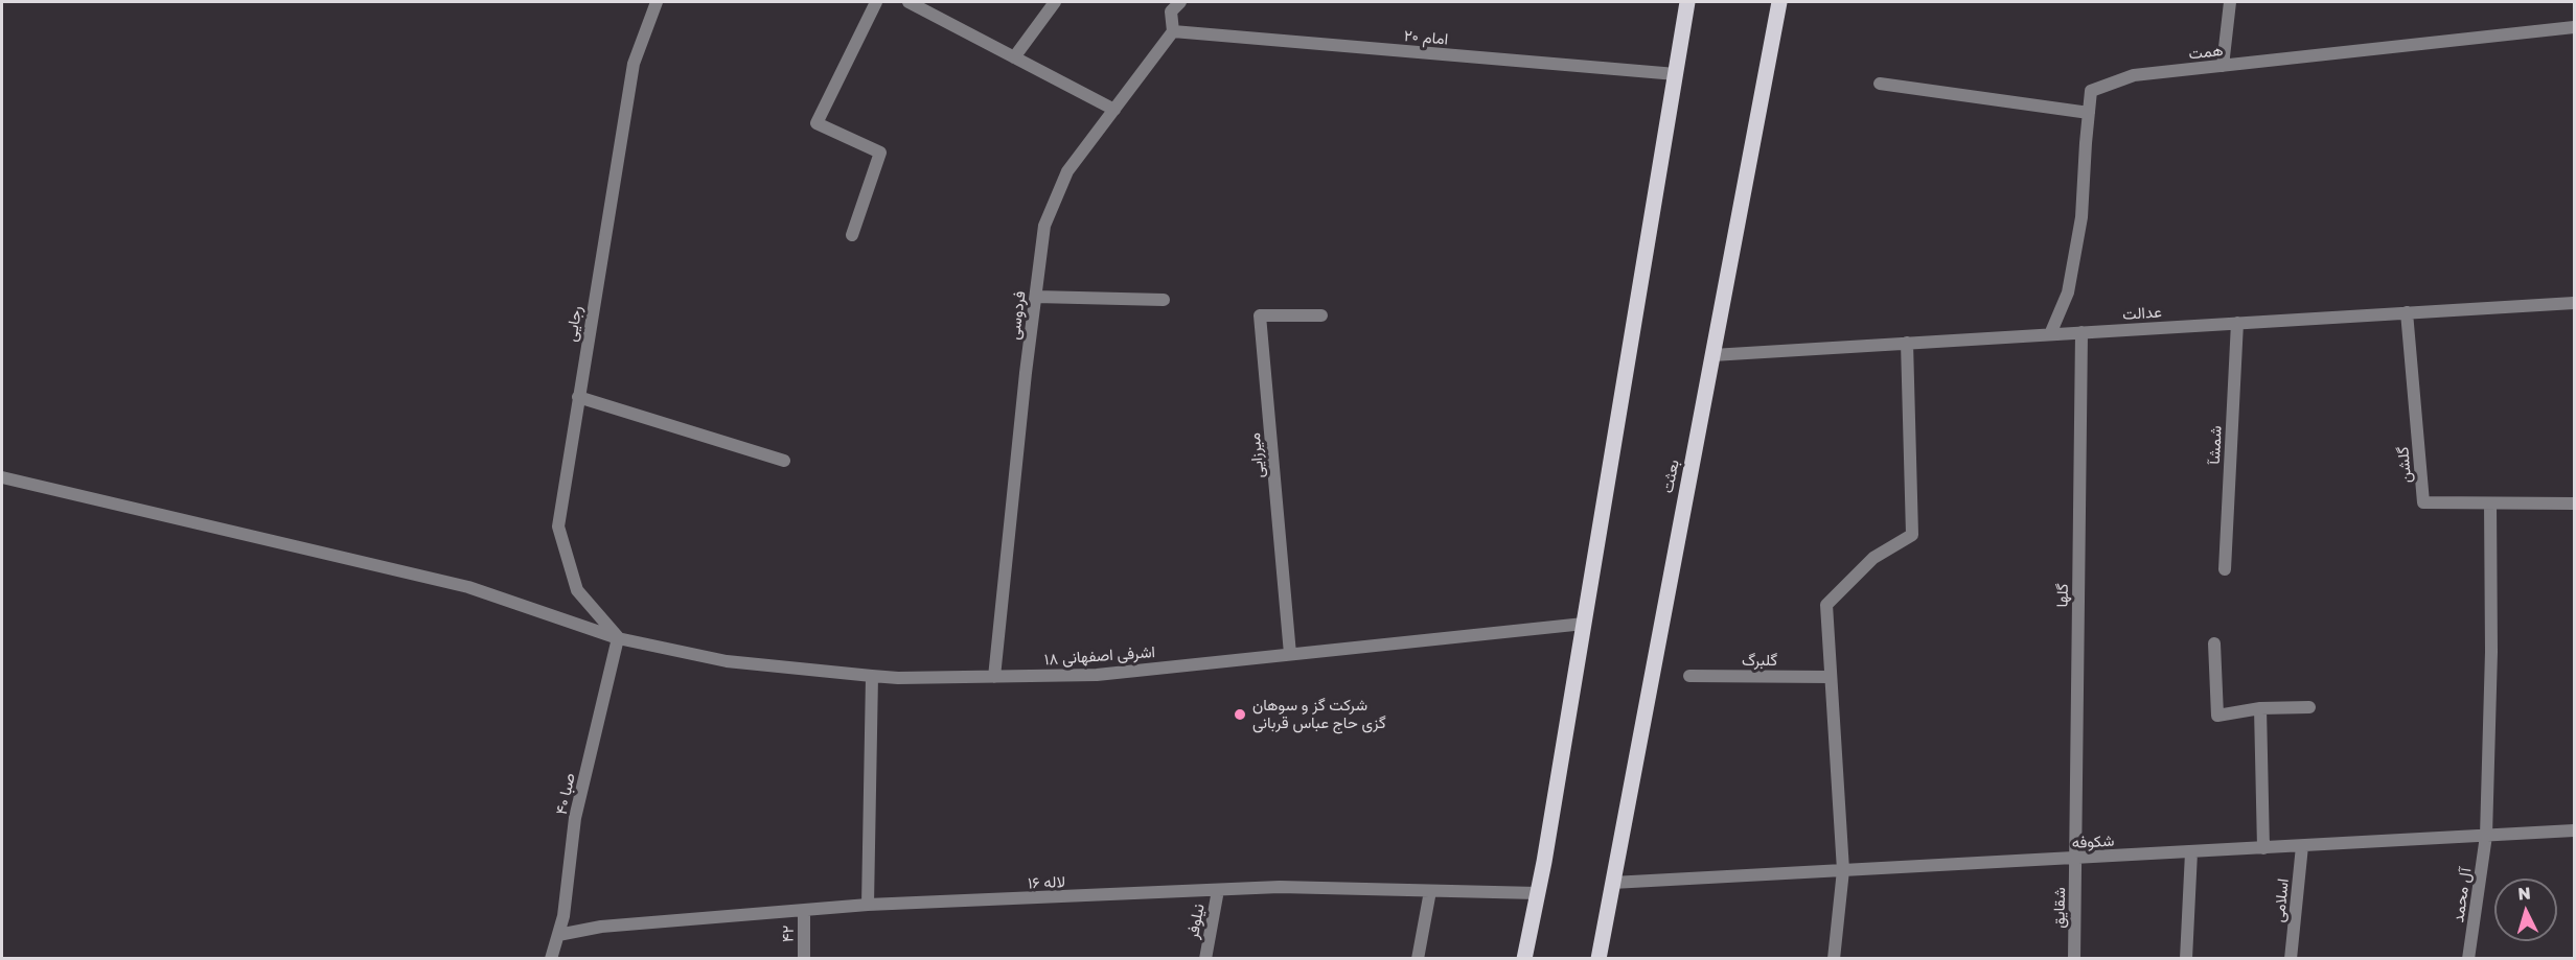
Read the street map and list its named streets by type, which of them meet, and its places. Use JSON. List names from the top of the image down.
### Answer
{
  "streets": {
    "main road": ["بعثت"],
    "street": [
      "امام ۲۰",
      "همت",
      "عدالت",
      "فردوسی",
      "رجایی",
      "شمشآ",
      "میرزایی",
      "گلشن",
      "گلها",
      "اشرفی اصفهانی ۱۸",
      "گلبرگ",
      "صبا ۴۰",
      "شکوفه",
      "لاله ۱۶",
      "آل محمد",
      "اسلامی",
      "شقایق",
      "نیلوفر",
      "۴۲"
    ]
  },
  "crossings": [
    ["امام ۲۰", "فردوسی"],
    ["همت", "عدالت"],
    ["عدالت", "شمشآ"],
    ["عدالت", "گلشن"],
    ["عدالت", "بعثت"],
    ["عدالت", "گلها"],
    ["فردوسی", "اشرفی اصفهانی ۱۸"],
    ["رجایی", "اشرفی اصفهانی ۱۸"],
    ["رجایی", "صبا ۴۰"],
    ["میرزایی", "اشرفی اصفهانی ۱۸"],
    ["گلشن", "آل محمد"],
    ["بعثت", "شکوفه"],
    ["گلها", "شکوفه"],
    ["گلها", "شقایق"],
    ["اشرفی اصفهانی ۱۸", "صبا ۴۰"],
    ["صبا ۴۰", "لاله ۱۶"],
    ["شکوفه", "آل محمد"],
    ["شکوفه", "اسلامی"],
    ["شکوفه", "شقایق"],
    ["لاله ۱۶", "نیلوفر"],
    ["لاله ۱۶", "۴۲"]
  ],
  "places": ["شرکت گز و سوهان گزی حاج عباس قربانی"],
  "north": "top"
}
